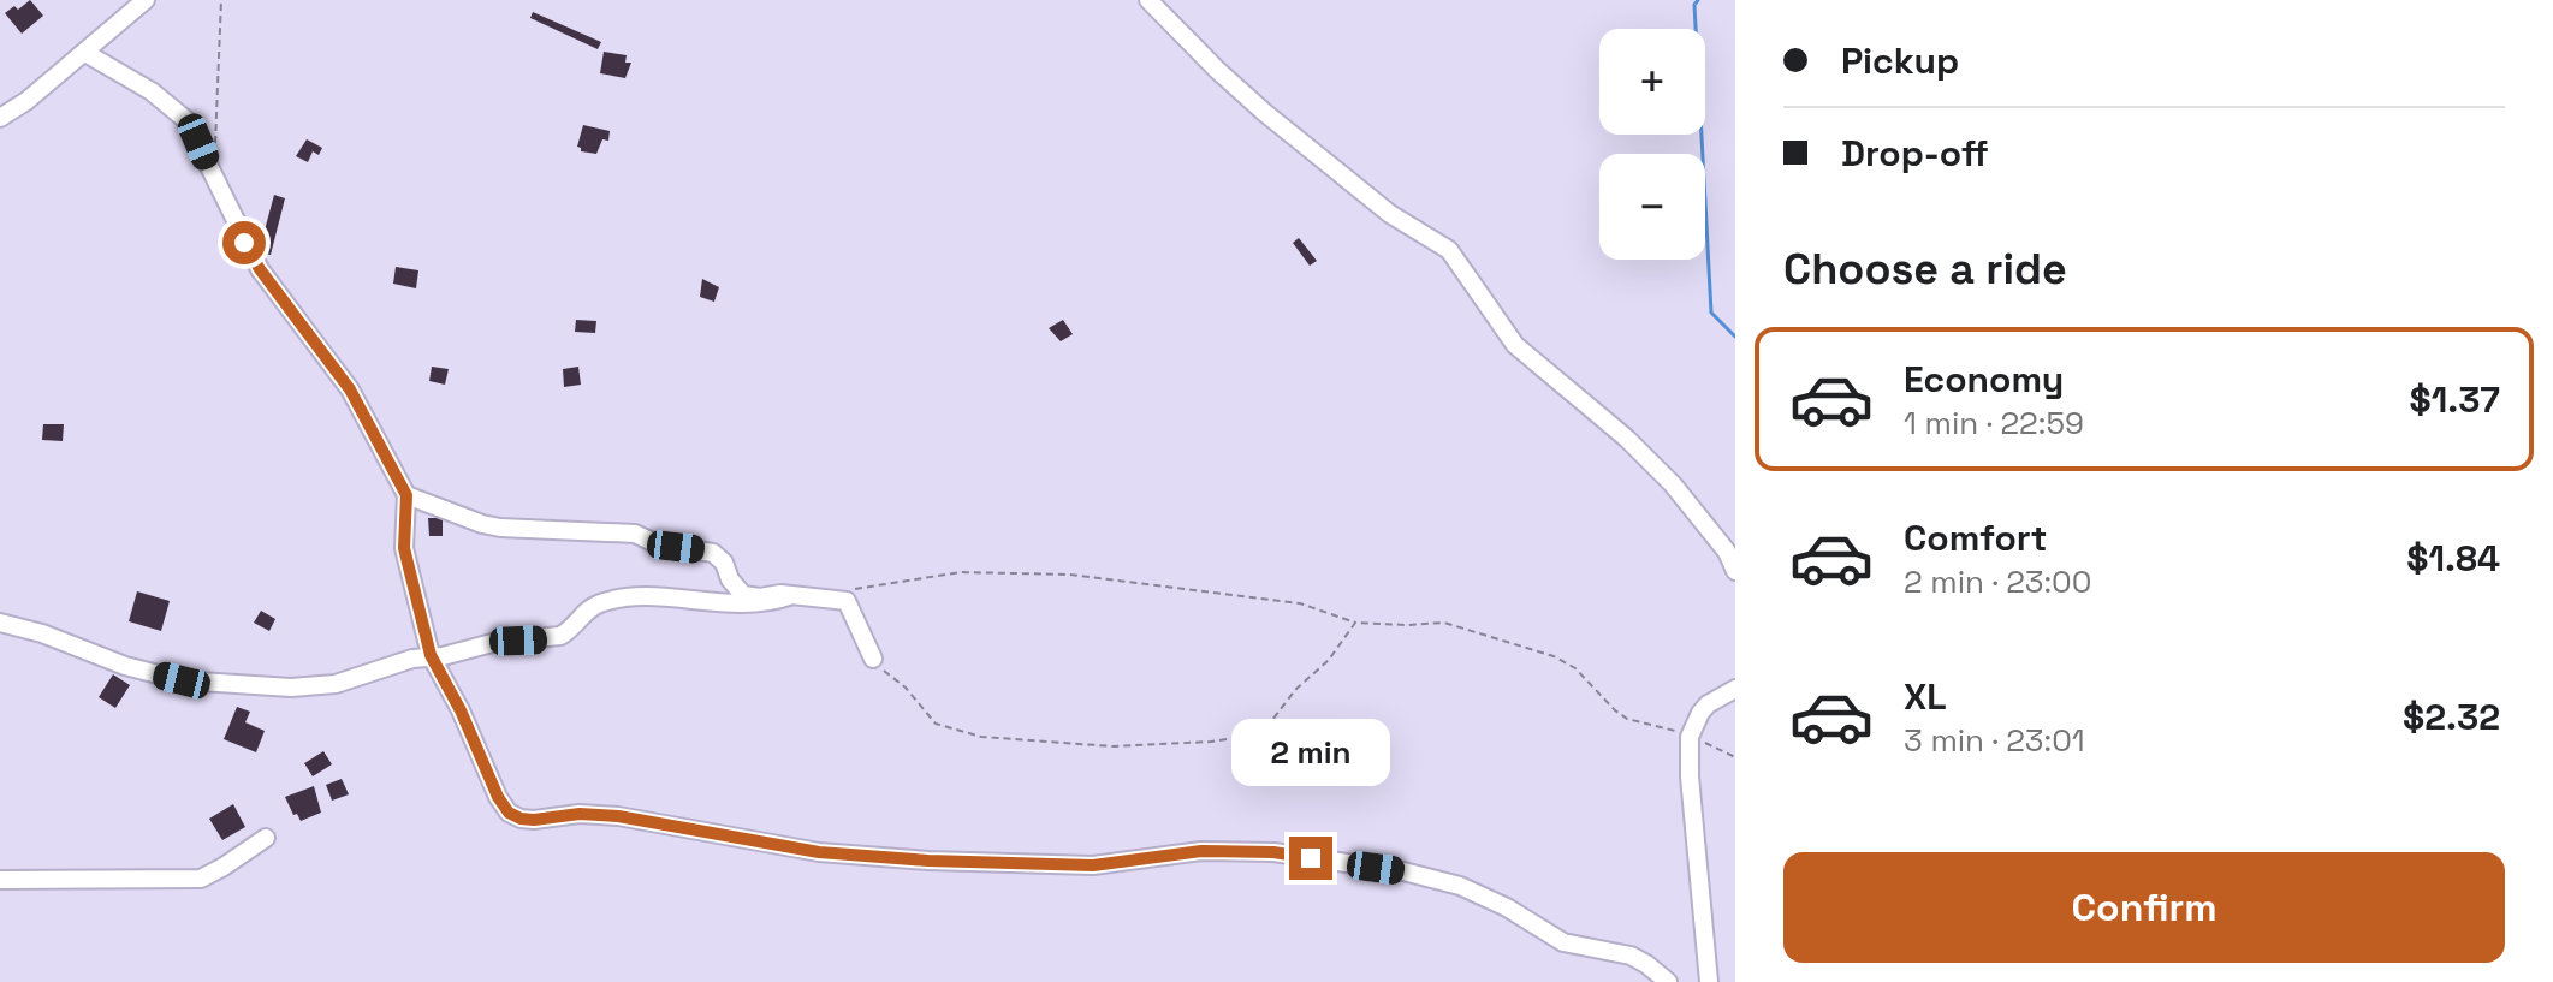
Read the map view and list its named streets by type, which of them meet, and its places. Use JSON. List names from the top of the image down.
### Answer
{
  "page": {
    "banner": ["Pickup", "Drop-off"],
    "map_buttons": ["+", "−"],
    "heading": "Choose a ride",
    "list": [
      {
        "name": "Economy",
        "note": "1 min · 22:59",
        "value": "$1.37"
      },
      {
        "name": "Comfort",
        "note": "2 min · 23:00",
        "value": "$1.84"
      },
      {
        "name": "XL",
        "note": "3 min · 23:01",
        "value": "$2.32"
      }
    ],
    "bubble": "2 min",
    "buttons": "Confirm"
  }
}
